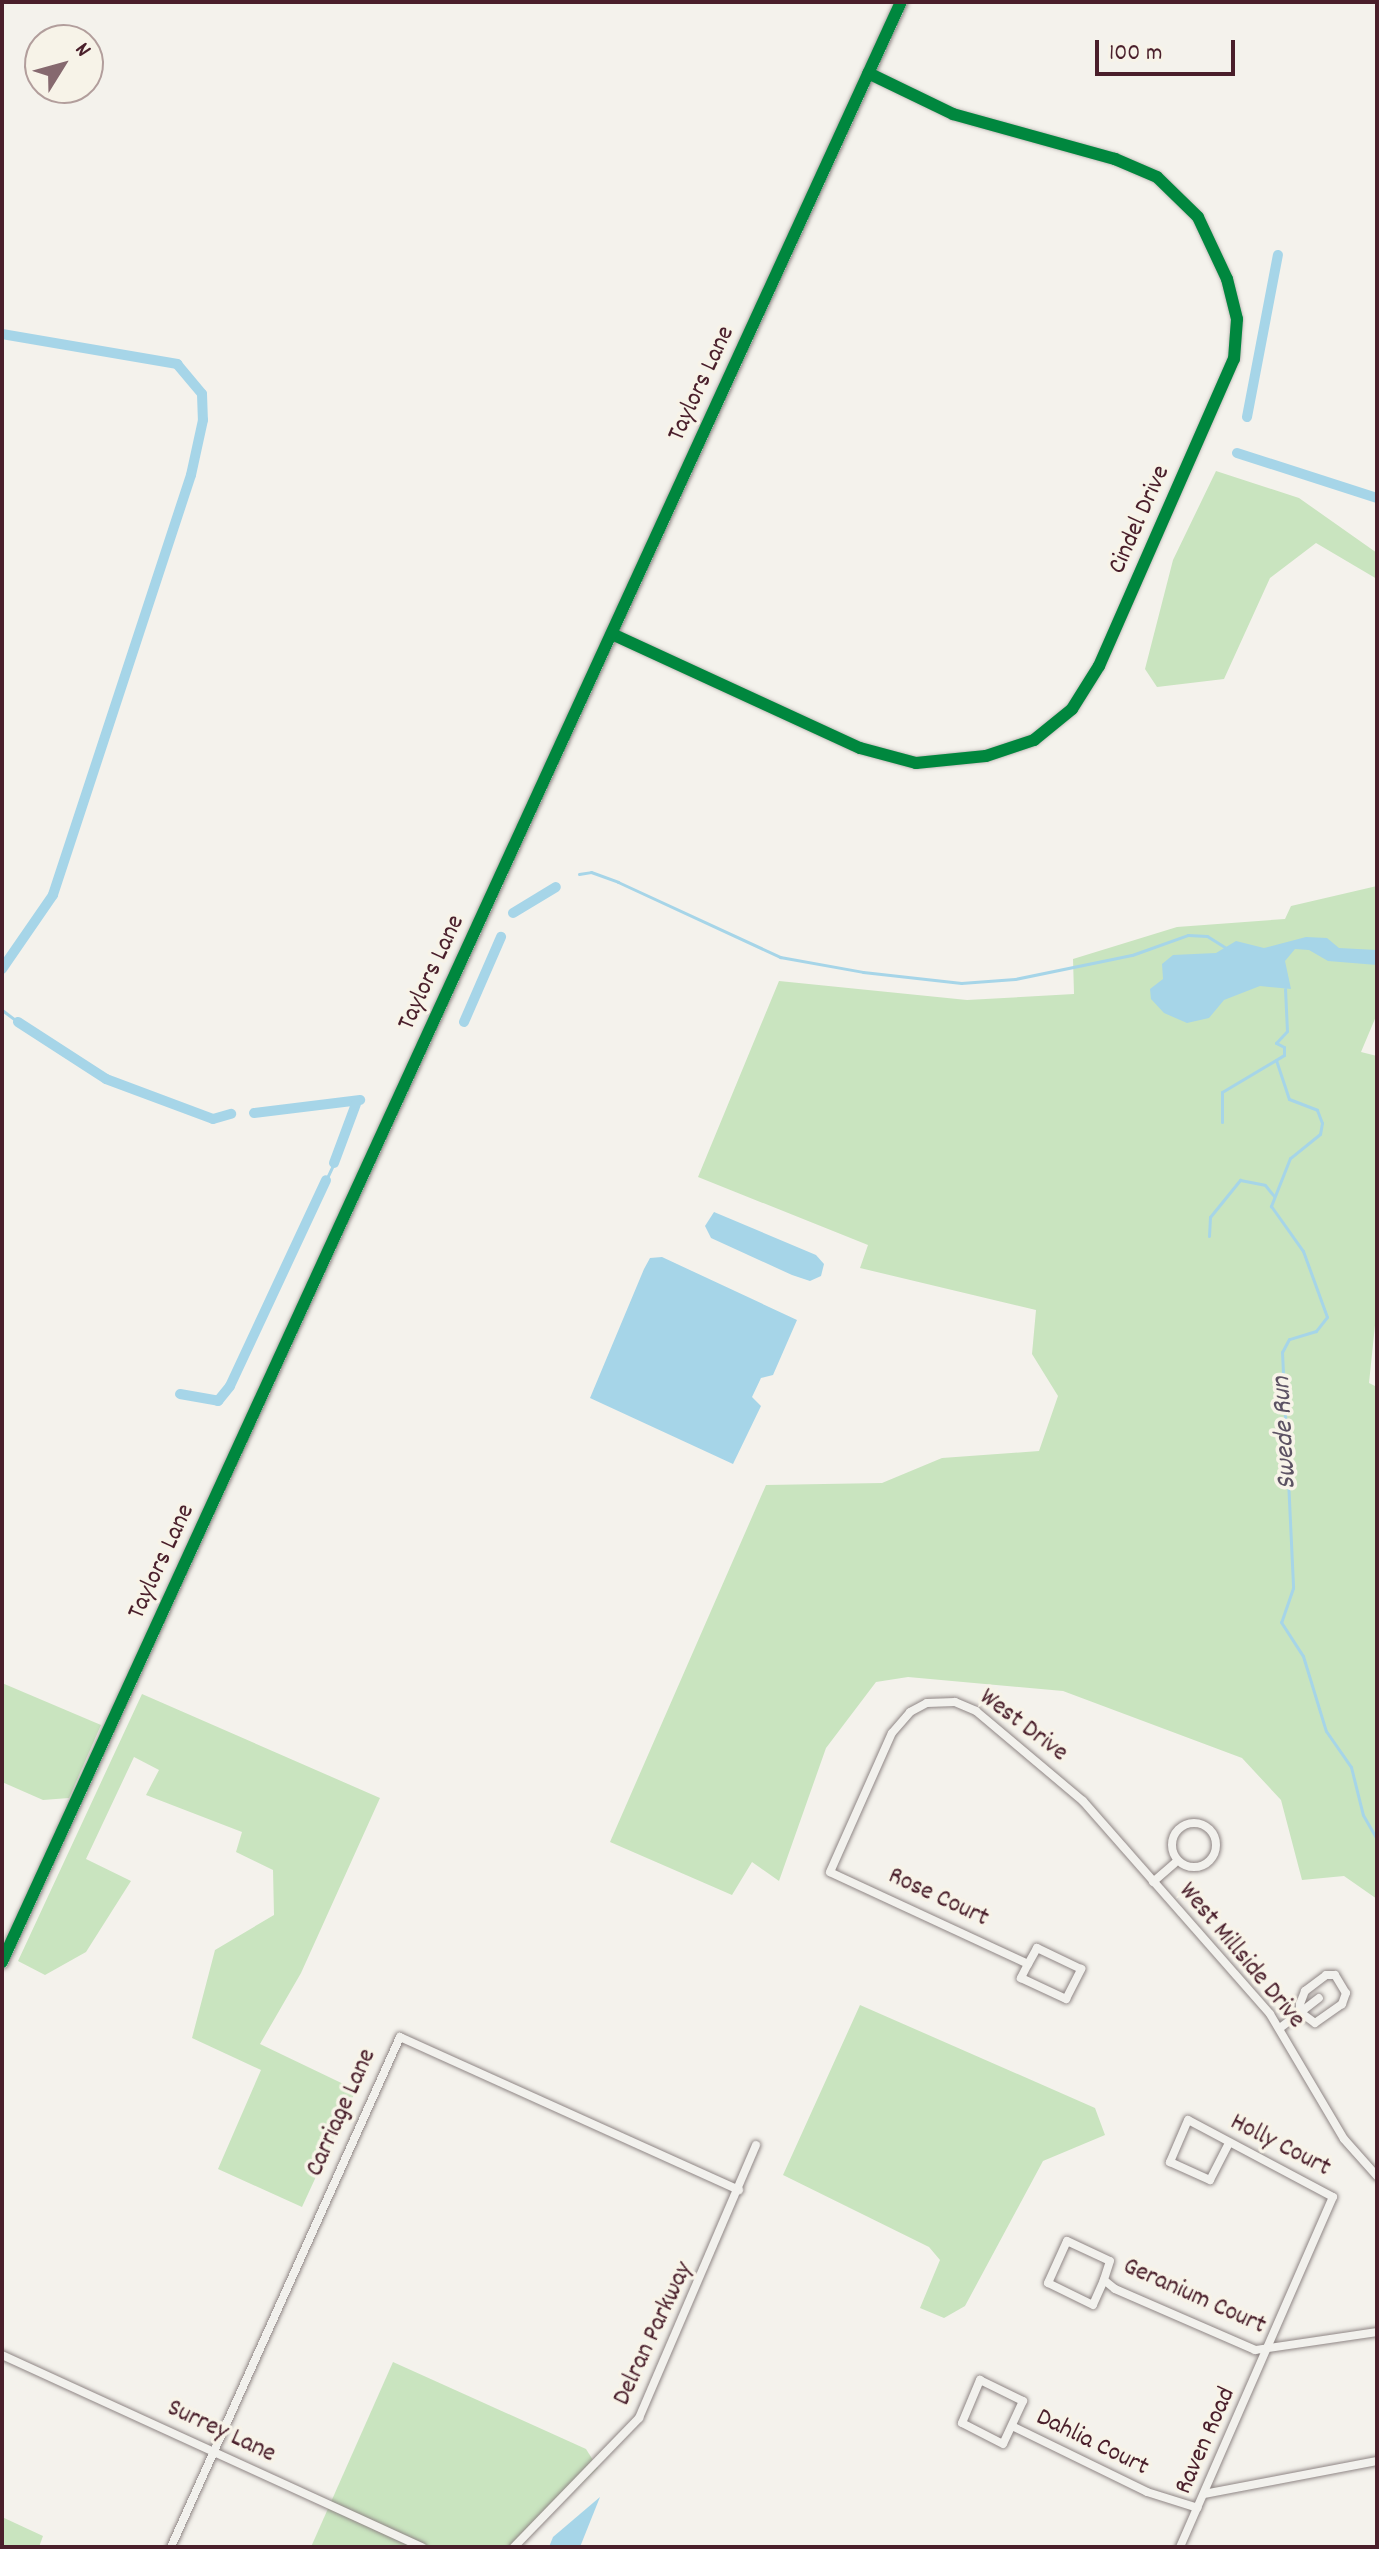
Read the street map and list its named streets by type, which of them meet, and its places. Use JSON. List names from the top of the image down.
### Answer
{
  "streets": {
    "street": [
      "Taylors Lane",
      "Cindel Drive",
      "West Drive",
      "Rose Court",
      "West Millside Drive",
      "Carriage Lane",
      "Holly Court",
      "Geranium Court",
      "Delran Parkway",
      "Surrey Lane",
      "Raven Road",
      "Dahlia Court"
    ]
  },
  "crossings": [
    ["Taylors Lane", "Cindel Drive"],
    ["West Drive", "Rose Court"],
    ["West Drive", "West Millside Drive"],
    ["Carriage Lane", "Delran Parkway"],
    ["Carriage Lane", "Surrey Lane"],
    ["Holly Court", "Geranium Court"],
    ["Holly Court", "Raven Road"],
    ["Geranium Court", "Raven Road"],
    ["Raven Road", "Dahlia Court"]
  ],
  "water": ["Swede Run"],
  "scale_bar": "100 m",
  "north": "top right"
}
